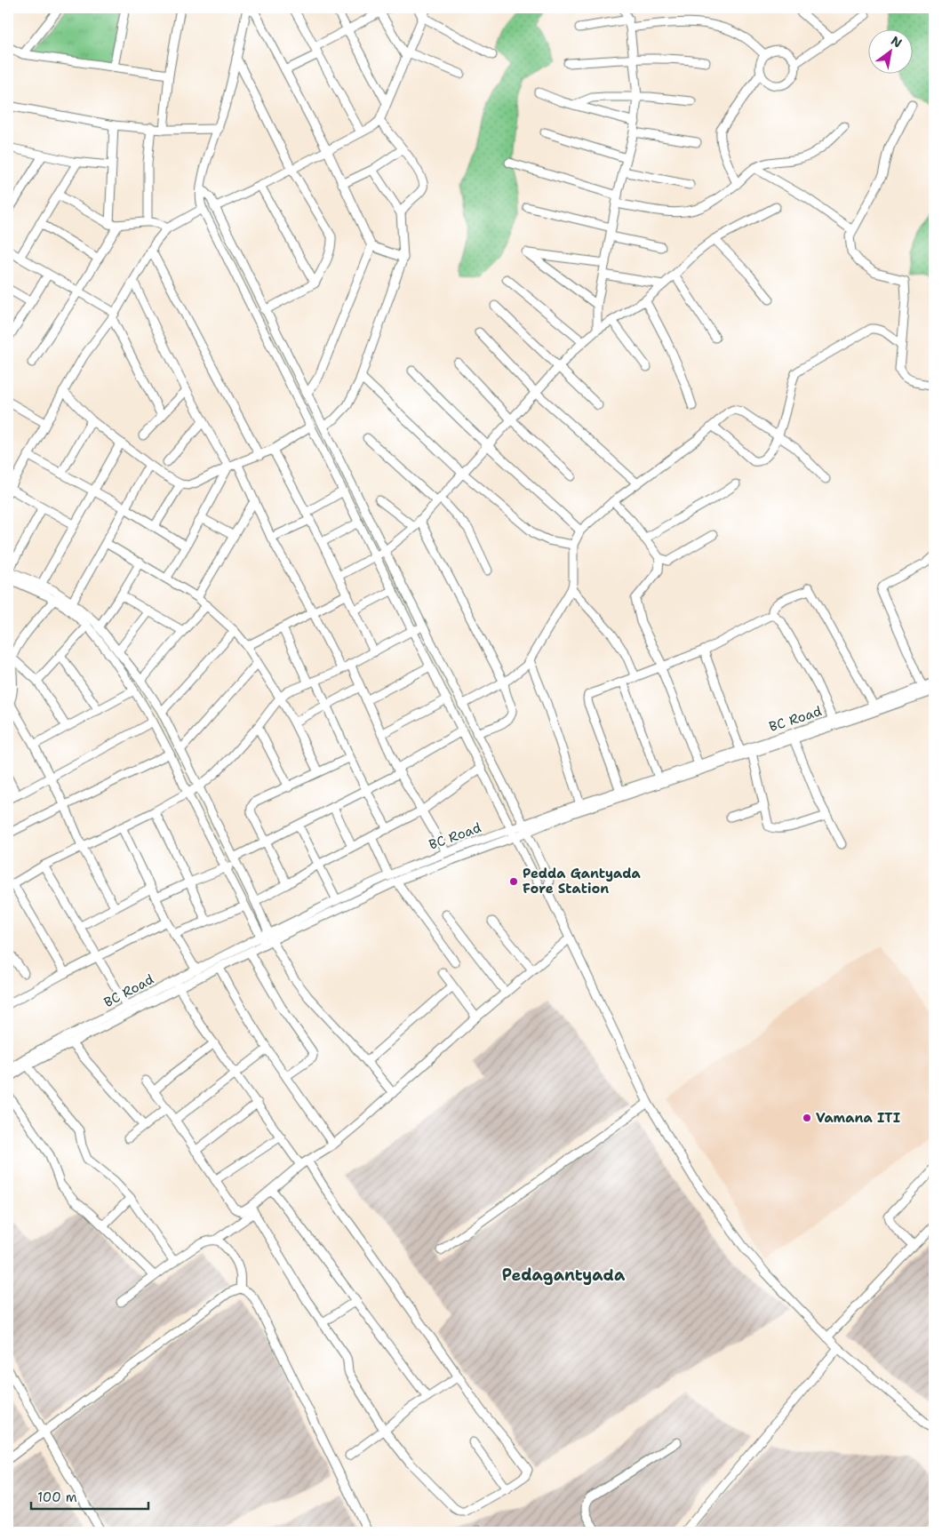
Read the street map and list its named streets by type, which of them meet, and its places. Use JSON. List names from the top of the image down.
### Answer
{
  "streets": {
    "street": ["BC Road"]
  },
  "districts": ["Pedagantyada"],
  "places": ["Pedda Gantyada Fore Station", "Vamana ITI"],
  "scale_bar": "100 m",
  "north": "top right"
}
